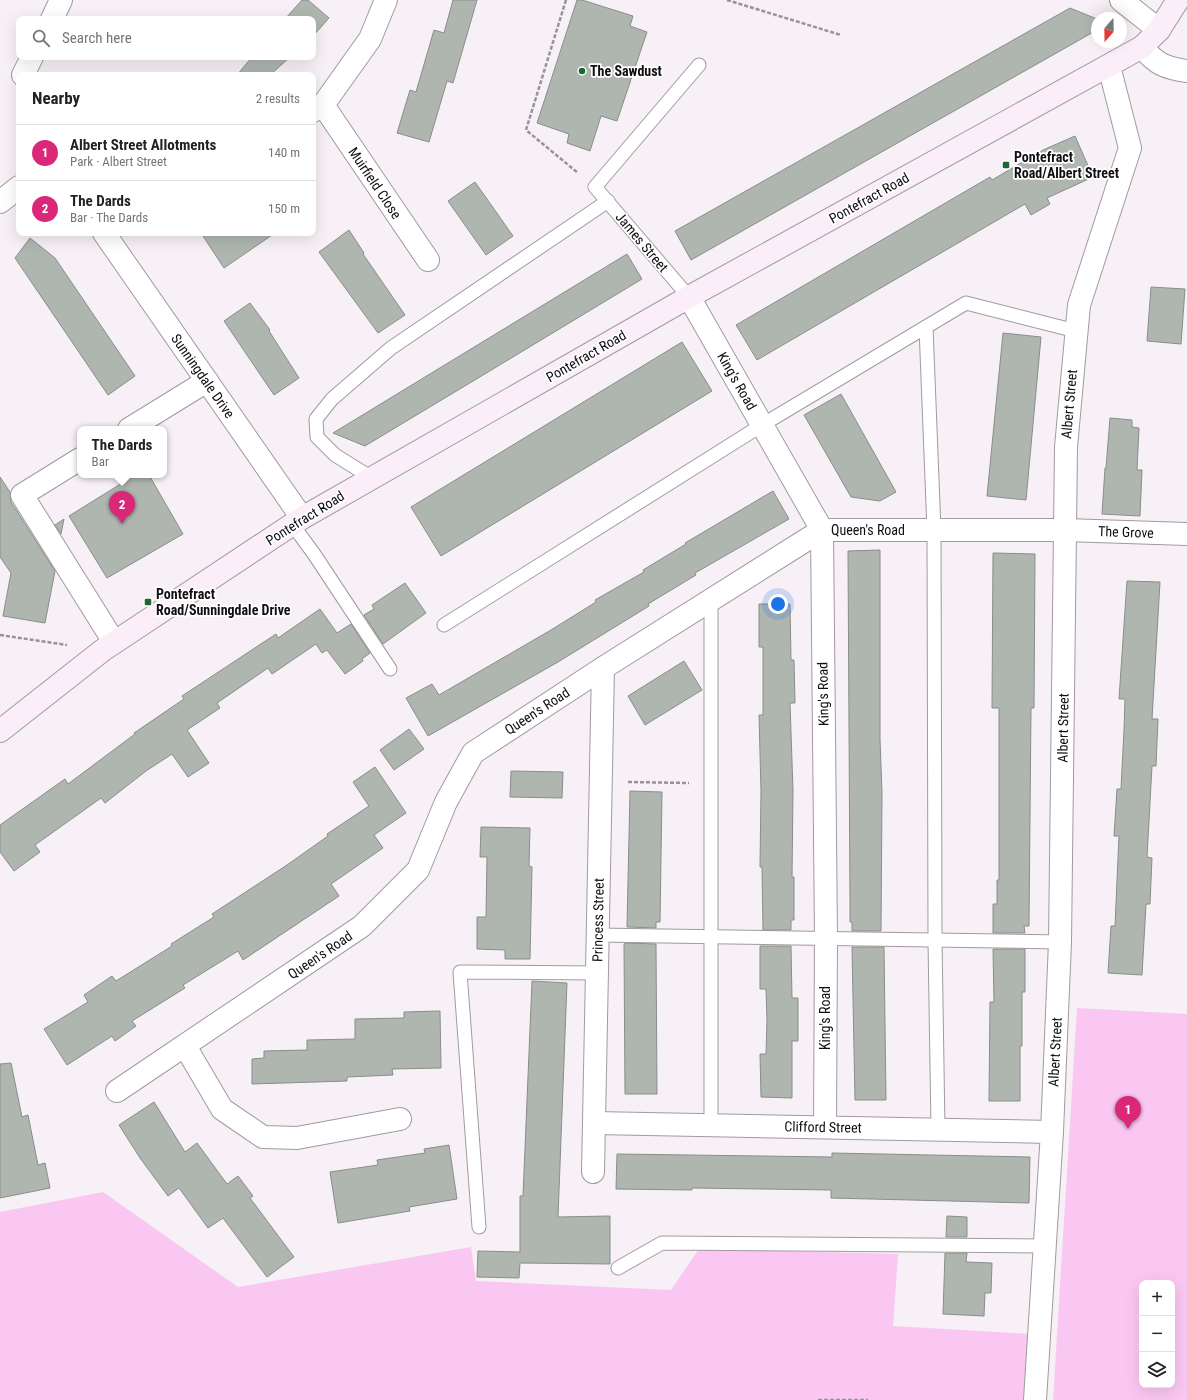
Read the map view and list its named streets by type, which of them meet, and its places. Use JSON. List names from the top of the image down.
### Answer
{
  "streets": {
    "street": [
      "Muirfield Close",
      "Pontefract Road",
      "Sunningdale Drive",
      "King's Road",
      "Albert Street",
      "Queen's Road",
      "The Grove",
      "Princess Street",
      "Clifford Street"
    ],
    "lane": ["James Street"]
  },
  "crossings": [
    ["Pontefract Road", "James Street"],
    ["Pontefract Road", "Sunningdale Drive"],
    ["Pontefract Road", "King's Road"],
    ["Pontefract Road", "Albert Street"],
    ["James Street", "King's Road"],
    ["King's Road", "Queen's Road"],
    ["King's Road", "Clifford Street"],
    ["Albert Street", "Queen's Road"],
    ["Albert Street", "The Grove"],
    ["Albert Street", "Clifford Street"],
    ["Queen's Road", "The Grove"],
    ["Queen's Road", "Princess Street"],
    ["Princess Street", "Clifford Street"]
  ],
  "places": {
    "other": ["The Sawdust"],
    "transit": ["Pontefract Road/Albert Street", "Pontefract Road/Sunningdale Drive"]
  },
  "north": "bottom",
  "page": {
    "search": "Search here",
    "heading": ["Nearby", "2 results"],
    "list": [
      {
        "mark": "1",
        "name": "Albert Street Allotments",
        "note": "Park · Albert Street",
        "value": "140 m"
      },
      {
        "mark": "2",
        "name": "The Dards",
        "note": "Bar · The Dards",
        "value": "150 m"
      }
    ],
    "popup": ["The Dards", "Bar"],
    "pins": ["2", "1"],
    "map_buttons": ["+", "−"]
  }
}
